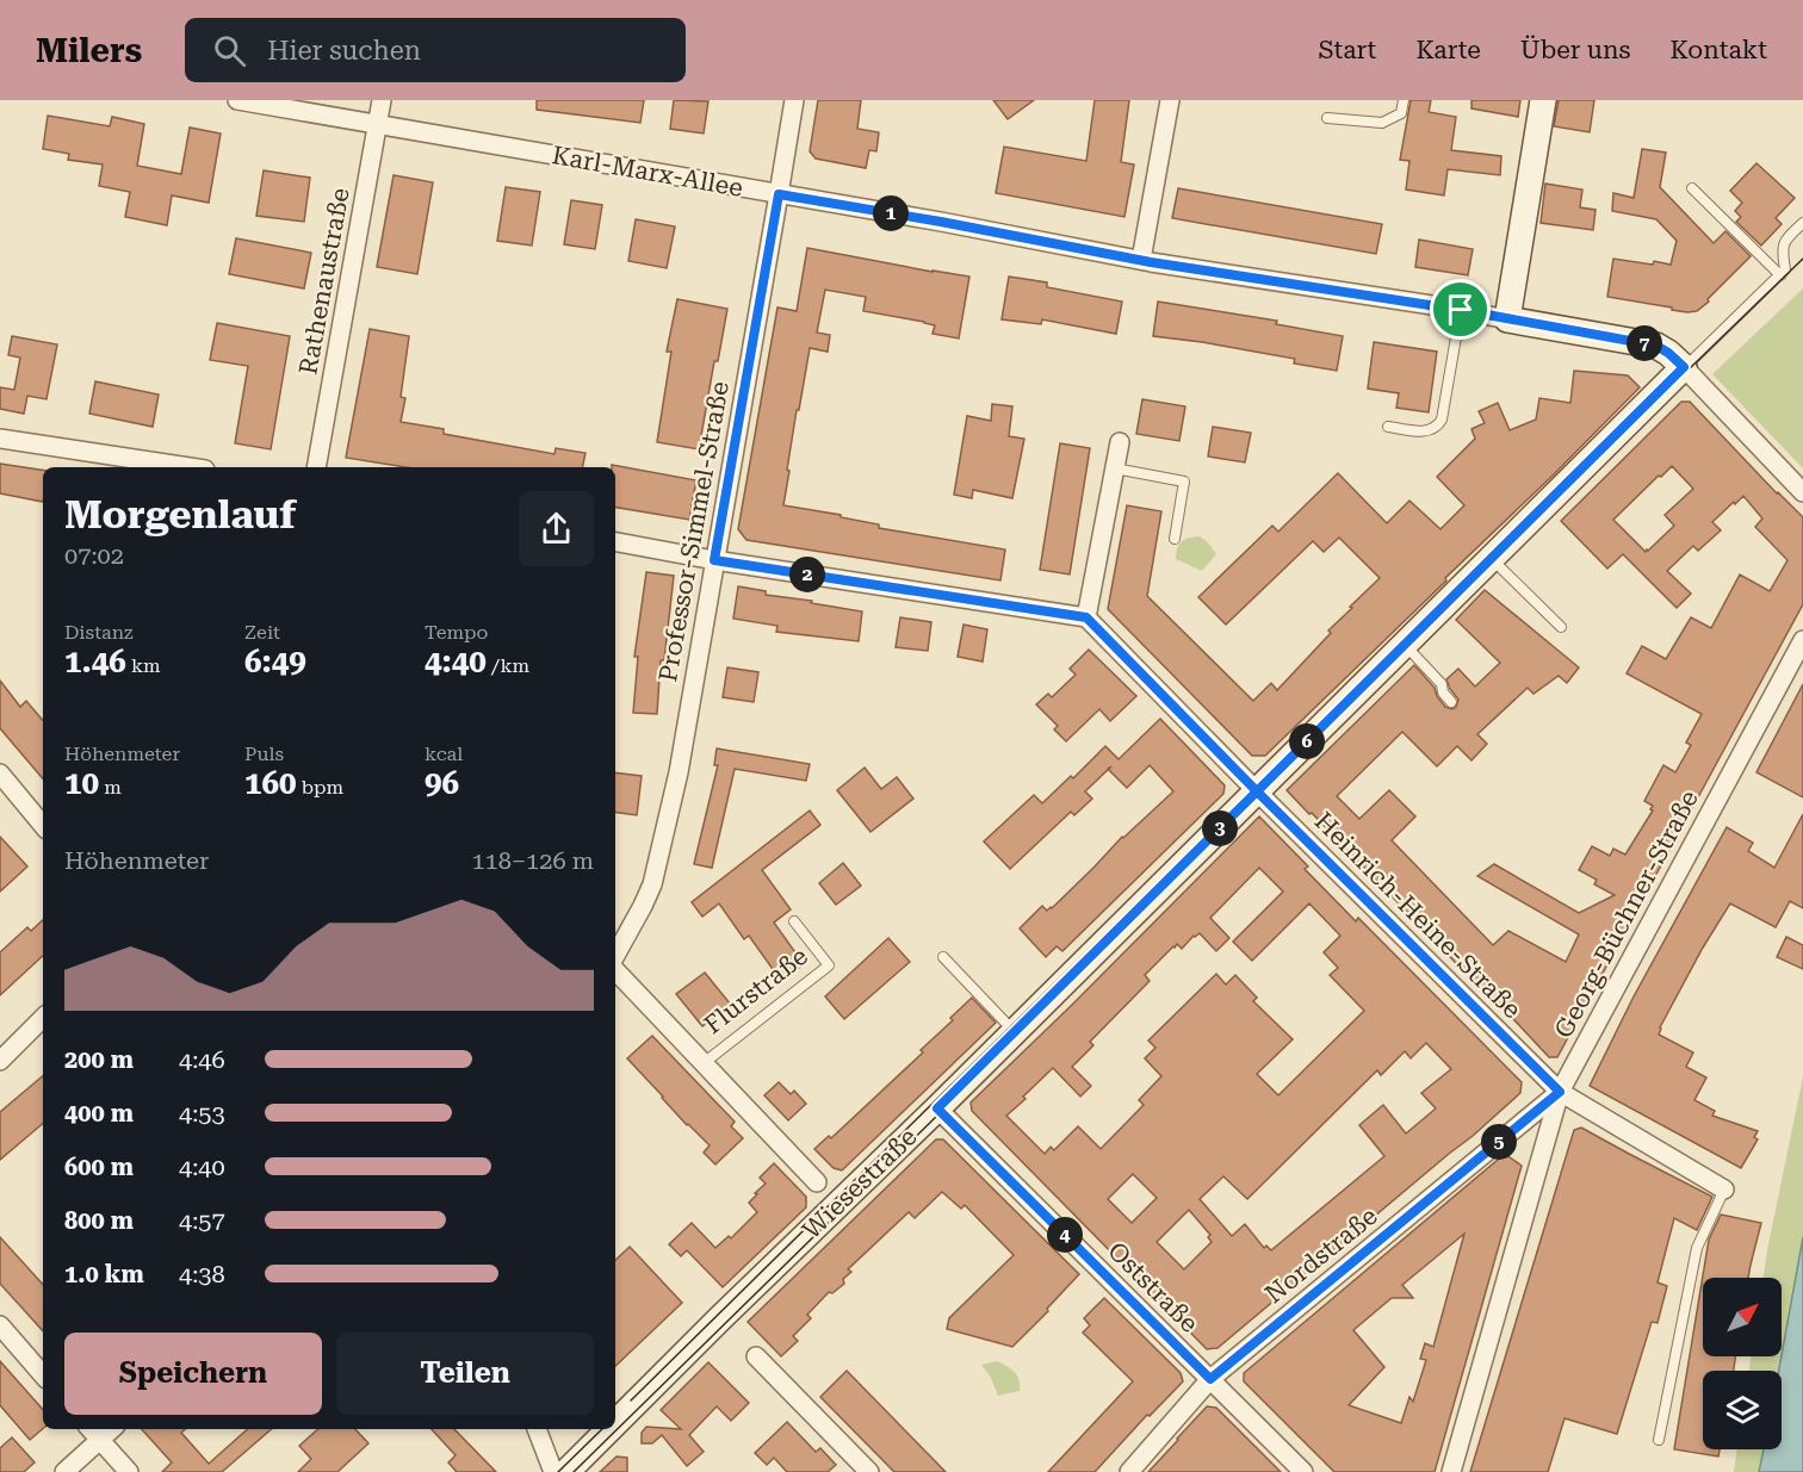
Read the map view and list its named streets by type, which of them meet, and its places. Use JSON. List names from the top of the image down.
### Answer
{
  "streets": {
    "street": [
      "Karl-Marx-Allee",
      "Rathenaustraße",
      "Professor-Simmel-Straße",
      "Georg-Büchner-Straße",
      "Heinrich-Heine-Straße",
      "Flurstraße",
      "Wiesestraße",
      "Nordstraße",
      "Oststraße"
    ]
  },
  "crossings": [
    ["Karl-Marx-Allee", "Rathenaustraße"],
    ["Karl-Marx-Allee", "Professor-Simmel-Straße"],
    ["Karl-Marx-Allee", "Wiesestraße"],
    ["Georg-Büchner-Straße", "Heinrich-Heine-Straße"],
    ["Georg-Büchner-Straße", "Nordstraße"],
    ["Heinrich-Heine-Straße", "Wiesestraße"],
    ["Heinrich-Heine-Straße", "Nordstraße"],
    ["Wiesestraße", "Oststraße"],
    ["Nordstraße", "Oststraße"]
  ],
  "north": "top right",
  "page": {
    "header": "Milers",
    "search": "Hier suchen",
    "nav": [
      "Start",
      "Karte",
      "Über uns",
      "Kontakt"
    ],
    "pins": [
      "1",
      "7",
      "2",
      "6",
      "3",
      "5",
      "4"
    ],
    "heading": ["Morgenlauf", "07:02"],
    "stats": [
      ["Distanz", "1.46 km"],
      ["Zeit", "6:49"],
      ["Tempo", "4:40 /km"],
      ["Höhenmeter", "10 m"],
      ["Puls", "160 bpm"],
      ["kcal", "96"]
    ],
    "chart": ["Höhenmeter", "118–126 m"],
    "list": [
      {
        "name": "200 m",
        "note": "4:46"
      },
      {
        "name": "400 m",
        "note": "4:53"
      },
      {
        "name": "600 m",
        "note": "4:40"
      },
      {
        "name": "800 m",
        "note": "4:57"
      },
      {
        "name": "1.0 km",
        "note": "4:38"
      }
    ],
    "buttons": ["Speichern", "Teilen"]
  }
}
